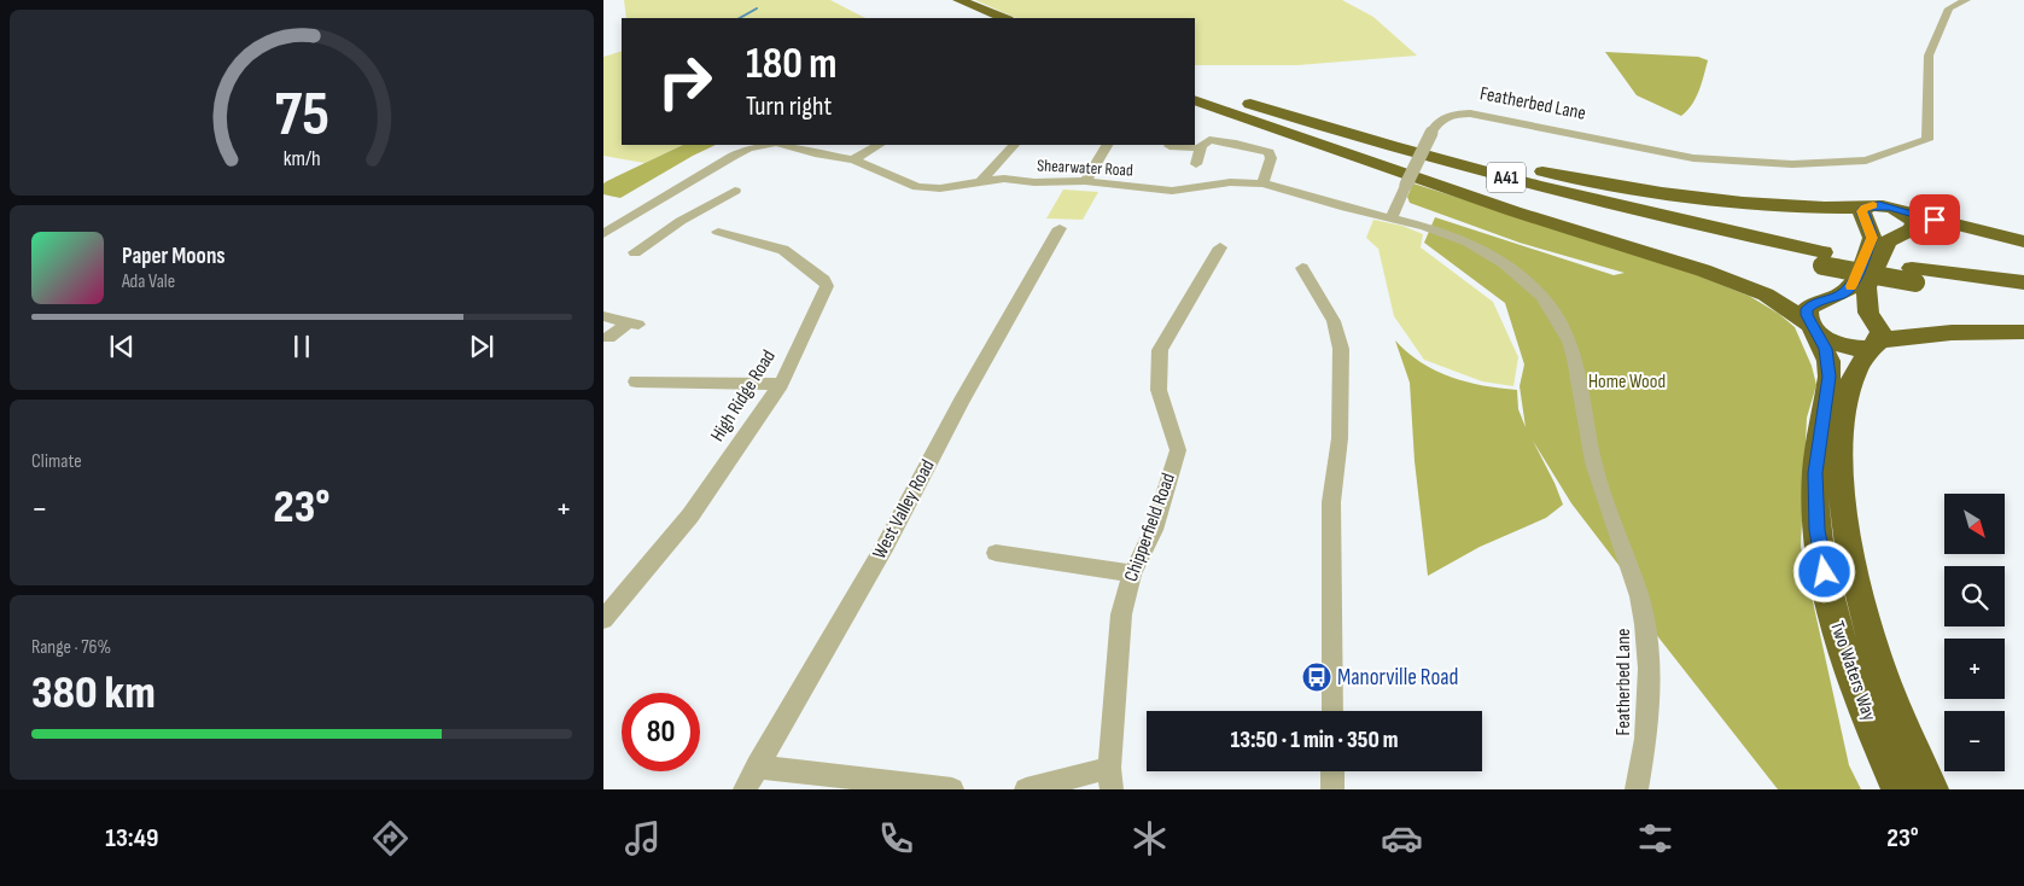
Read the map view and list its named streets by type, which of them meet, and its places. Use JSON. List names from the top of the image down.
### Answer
{
  "streets": {
    "highway": ["A41", "Two Waters Way"],
    "street": [
      "Featherbed Lane",
      "Shearwater Road",
      "High Ridge Road",
      "West Valley Road",
      "Chipperfield Road"
    ]
  },
  "crossings": [
    ["Featherbed Lane", "Shearwater Road"]
  ],
  "parks": ["Home Wood"],
  "places": {
    "bus stop": ["Manorville Road"]
  },
  "north": "bottom right",
  "page": {
    "turn": ["180 m", "Turn right"],
    "song": ["Paper Moons", "Ada Vale"],
    "tile": [
      "Climate",
      ["Range · 76%", "380 km"]
    ],
    "heat": ["−", "23°", "+"],
    "map_buttons": ["+", "−"],
    "limit": "80",
    "trip": "13:50 · 1 min · 350 m",
    "tabs": ["13:49", "23°"],
    "gauge": ["75", "km/h"]
  }
}
